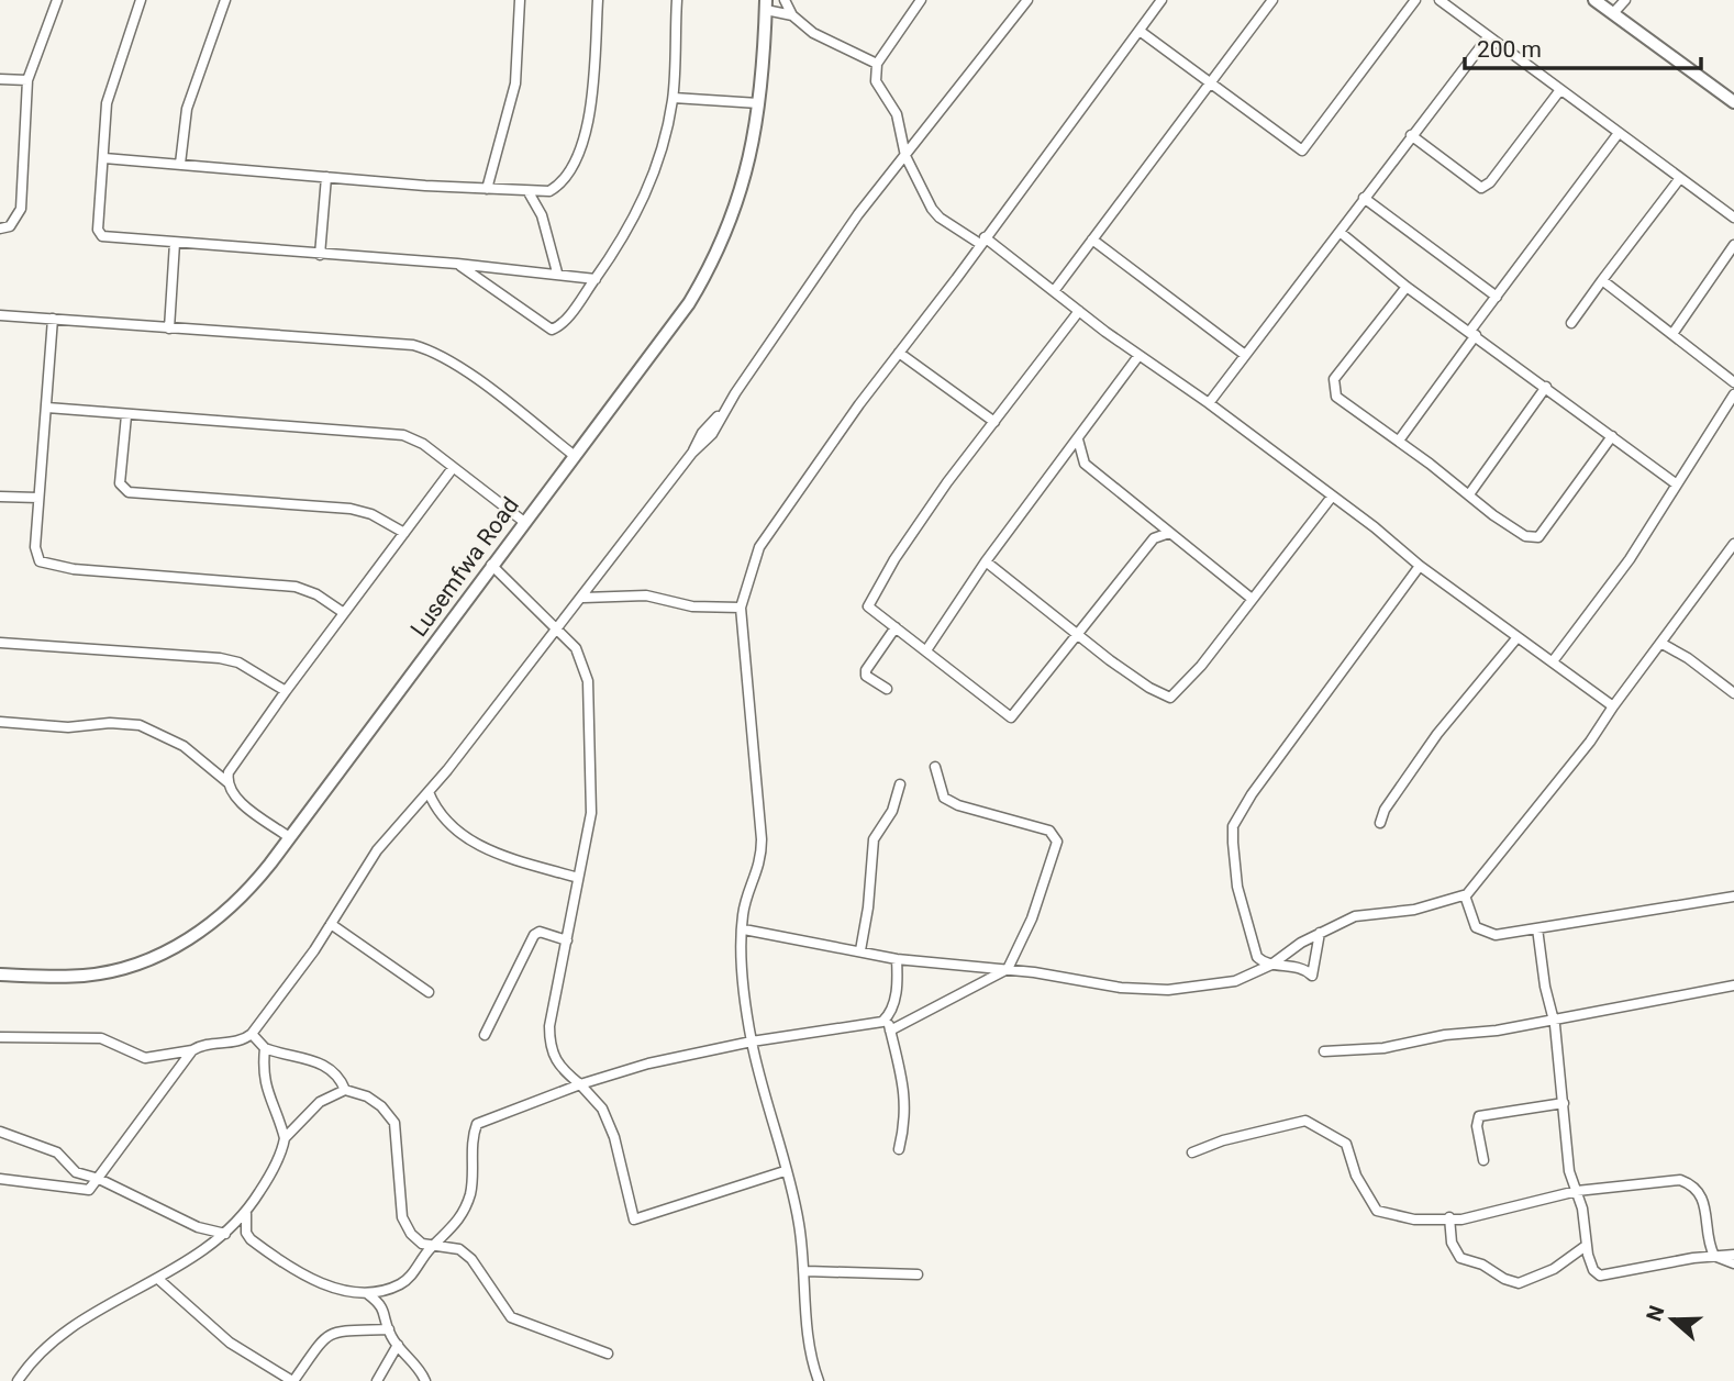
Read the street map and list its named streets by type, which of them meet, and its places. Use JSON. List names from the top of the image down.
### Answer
{
  "streets": {
    "street": ["Lusemfwa Road"]
  },
  "scale_bar": "200 m",
  "north": "left"
}
